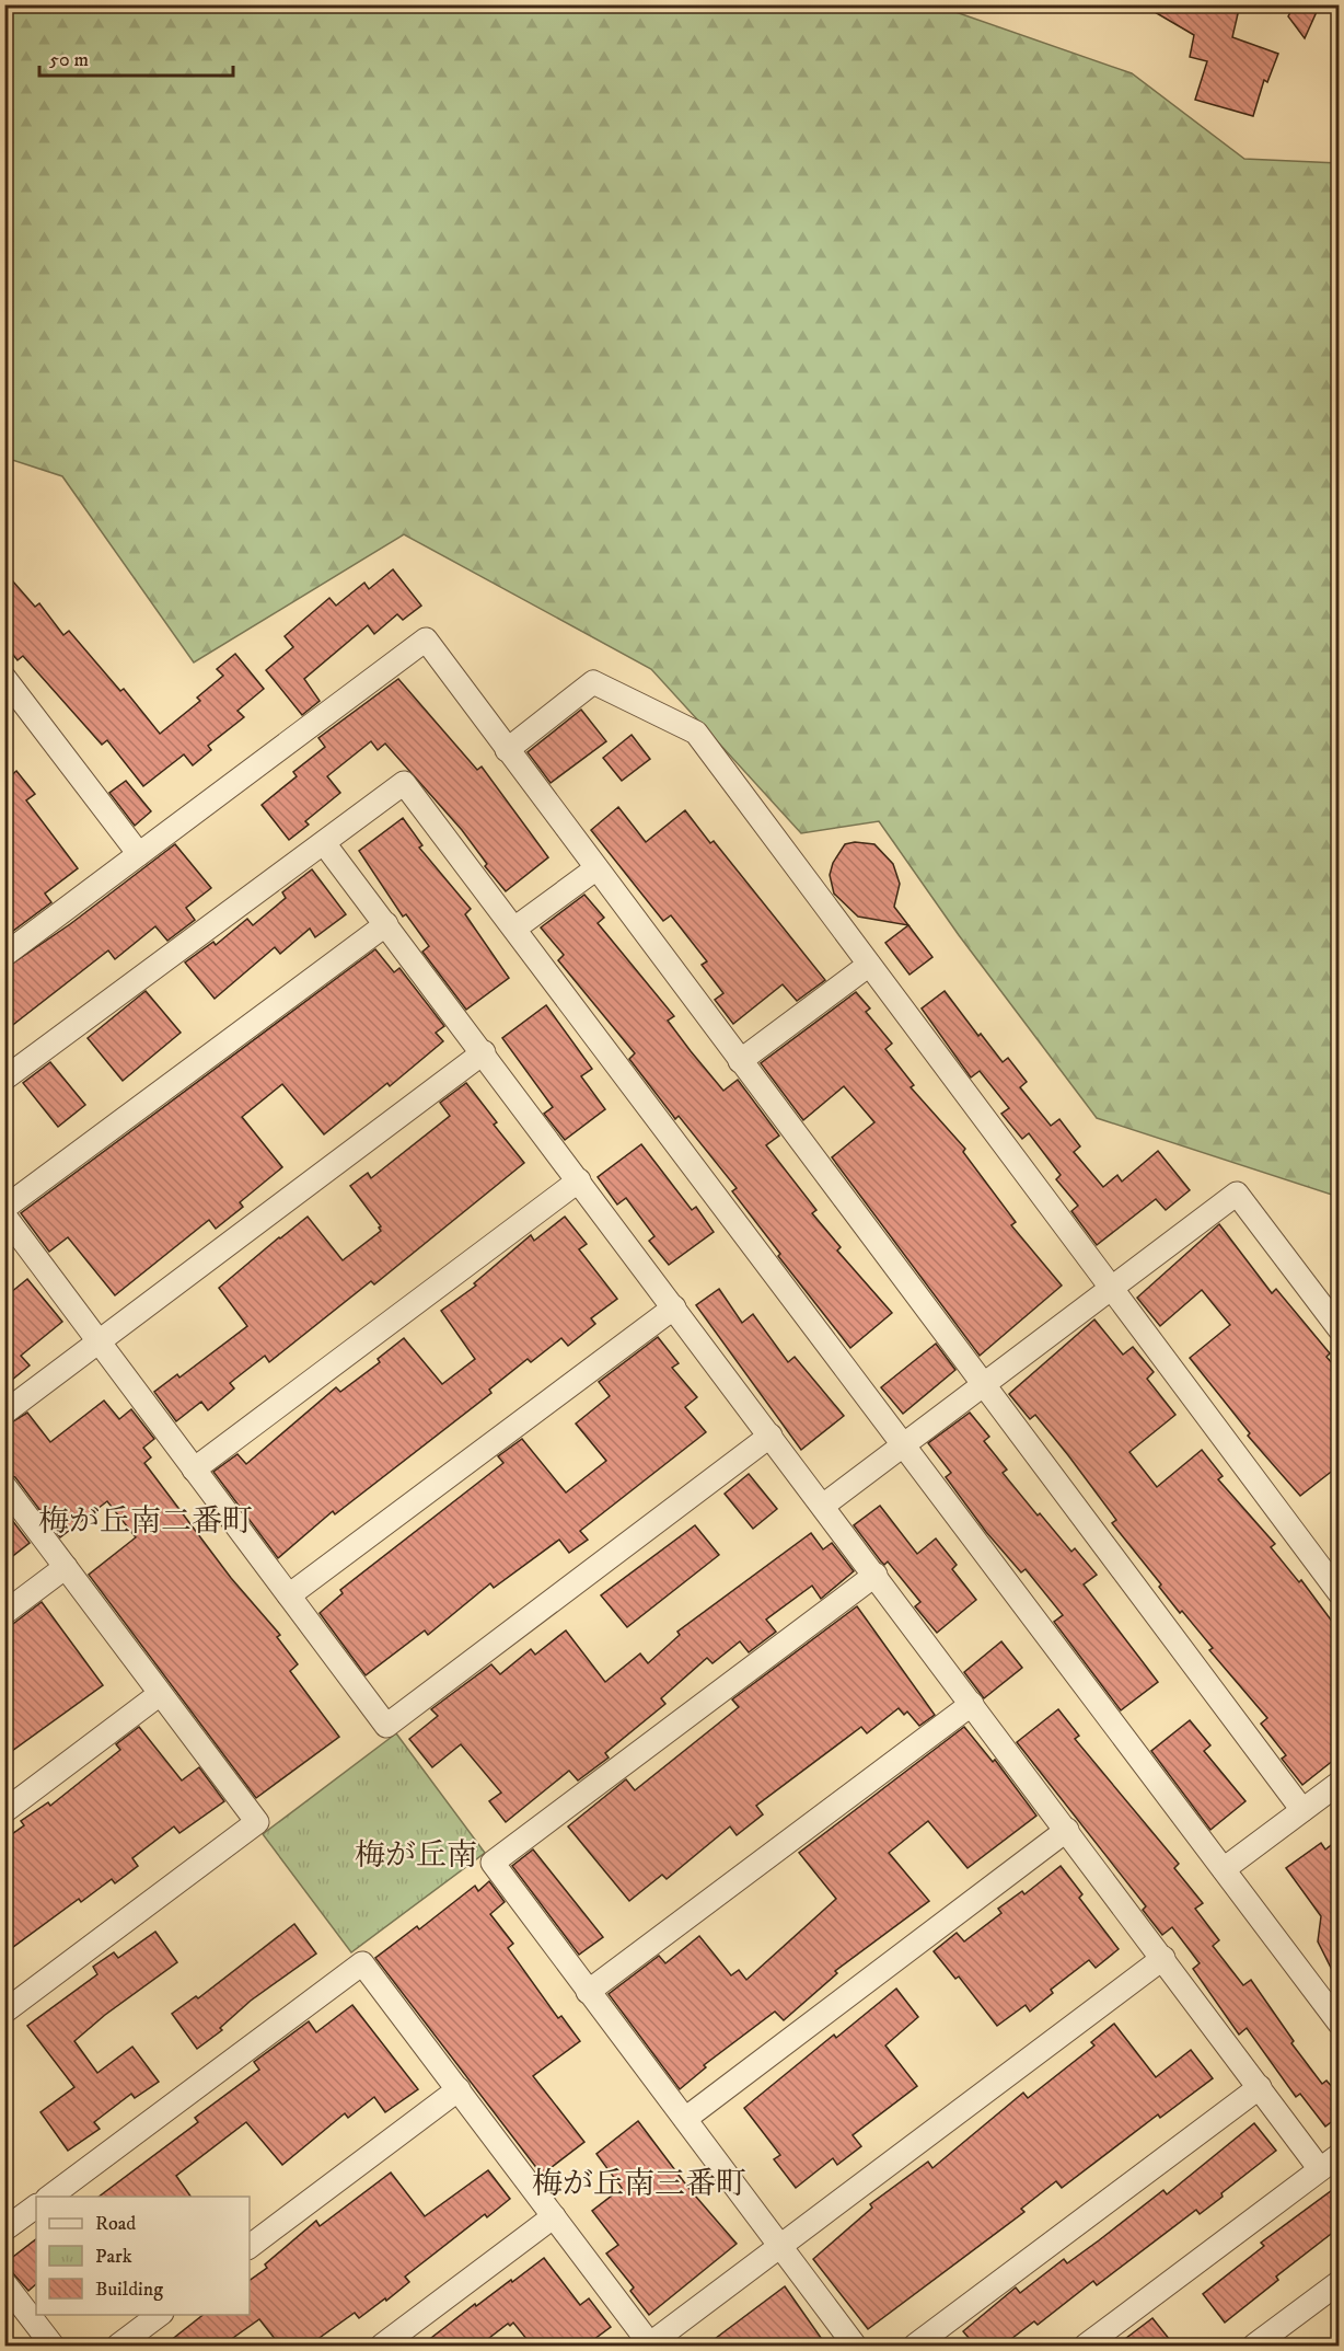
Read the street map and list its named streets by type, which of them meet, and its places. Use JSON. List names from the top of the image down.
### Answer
{
  "districts": ["梅が丘南二番町", "梅が丘南", "梅が丘南三番町"],
  "legend": ["Road", "Park", "Building"],
  "scale_bar": "50 m"
}
